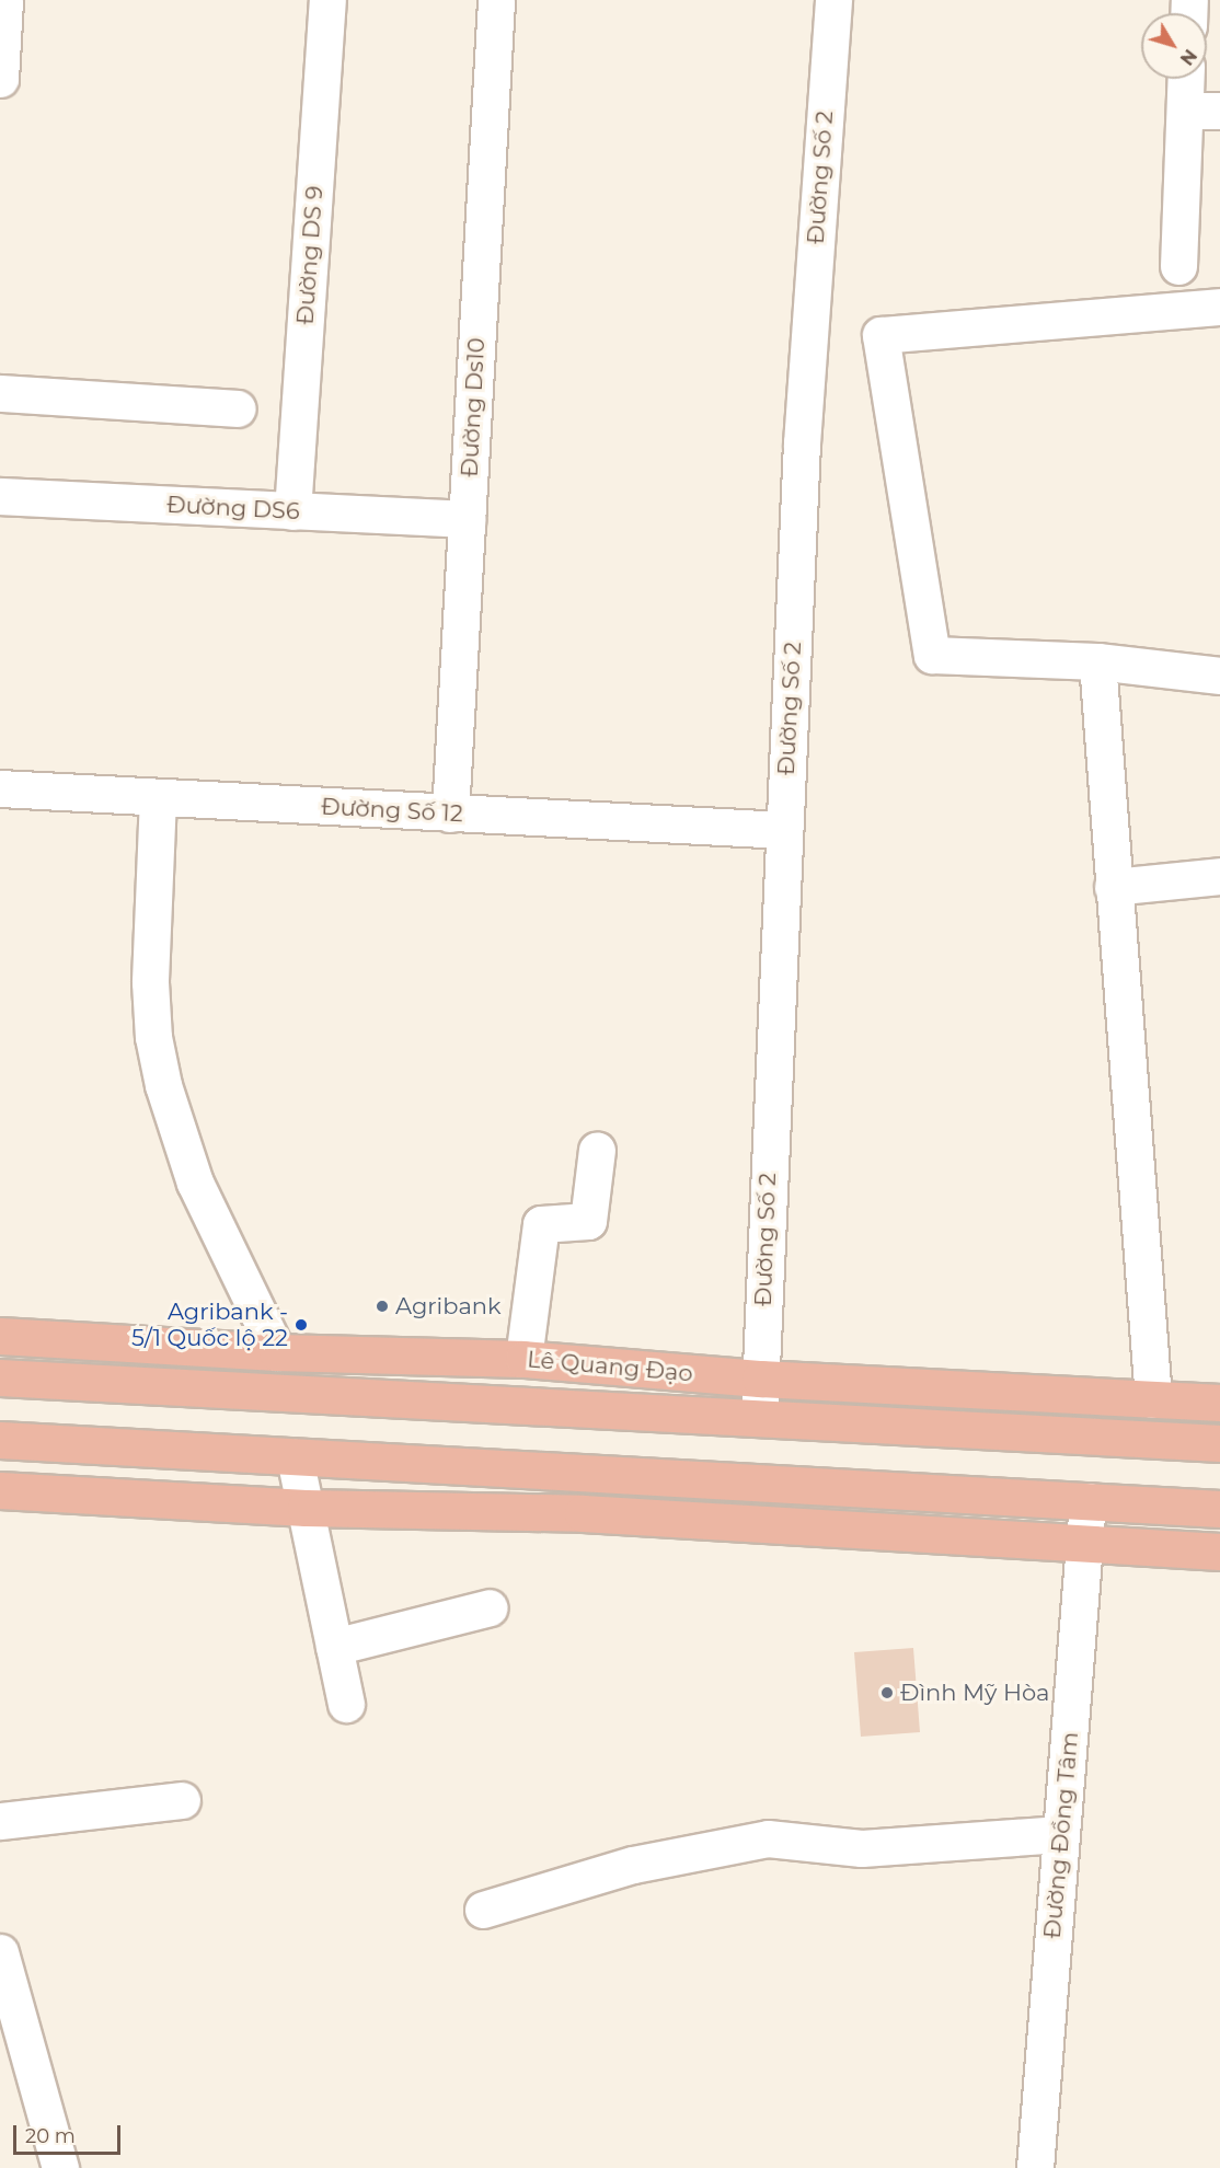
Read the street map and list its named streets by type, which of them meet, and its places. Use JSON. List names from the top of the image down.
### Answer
{
  "streets": {
    "highway": ["Lê Quang Đạo"],
    "street": [
      "Đường Số 2",
      "Đường DS 9",
      "Đường Ds10",
      "Đường DS6",
      "Đường Số 12",
      "Đường Đồng Tâm"
    ]
  },
  "crossings": [
    ["Đường Số 2", "Đường Số 12"],
    ["Đường Số 2", "Lê Quang Đạo"],
    ["Đường DS 9", "Đường DS6"],
    ["Đường Ds10", "Đường DS6"],
    ["Đường Ds10", "Đường Số 12"]
  ],
  "places": ["Agribank", "Agribank - 5/1 Quốc lộ 22", "Đình Mỹ Hòa"],
  "scale_bar": "20 m",
  "north": "bottom right"
}
